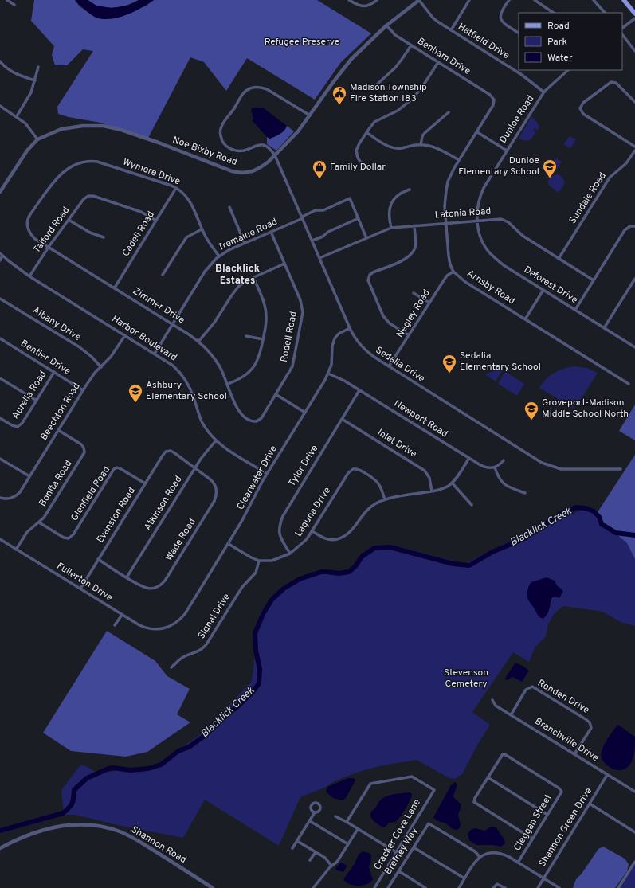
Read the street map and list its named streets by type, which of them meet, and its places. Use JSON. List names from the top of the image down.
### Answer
{
  "streets": {
    "street": [
      "Hatfield Drive",
      "Benham Drive",
      "Dunloe Road",
      "Noe Bixby Road",
      "Wymore Drive",
      "Sundale Road",
      "Latonia Road",
      "Talford Road",
      "Cadell Road",
      "Tremaine Road",
      "Deforest Drive",
      "Arnsby Road",
      "Zimmer Drive",
      "Negley Road",
      "Albany Drive",
      "Rodell Road",
      "Harbor Boulevard",
      "Bentler Drive",
      "Sedalia Drive",
      "Aurelia Road",
      "Beechton Road",
      "Newport Road",
      "Inlet Drive",
      "Tylor Drive",
      "Clearwater Drive",
      "Bonita Road",
      "Glenfield Road",
      "Atkinson Road",
      "Laguna Drive",
      "Evanston Road",
      "Wade Road",
      "Fullerton Drive",
      "Signal Drive",
      "Rohden Drive",
      "Branchville Drive",
      "Cleggan Street",
      "Shannon Green Drive",
      "Cracker Cove Lane",
      "Shannon Road",
      "Brefney Way"
    ]
  },
  "crossings": [
    ["Hatfield Drive", "Dunloe Road"],
    ["Hatfield Drive", "Noe Bixby Road"],
    ["Benham Drive", "Noe Bixby Road"],
    ["Benham Drive", "Arnsby Road"],
    ["Dunloe Road", "Latonia Road"],
    ["Dunloe Road", "Deforest Drive"],
    ["Noe Bixby Road", "Sedalia Drive"],
    ["Wymore Drive", "Cadell Road"],
    ["Wymore Drive", "Tremaine Road"],
    ["Wymore Drive", "Zimmer Drive"],
    ["Sundale Road", "Latonia Road"],
    ["Latonia Road", "Deforest Drive"],
    ["Latonia Road", "Arnsby Road"],
    ["Latonia Road", "Sedalia Drive"],
    ["Talford Road", "Cadell Road"],
    ["Talford Road", "Zimmer Drive"],
    ["Talford Road", "Harbor Boulevard"],
    ["Cadell Road", "Zimmer Drive"],
    ["Tremaine Road", "Zimmer Drive"],
    ["Tremaine Road", "Rodell Road"],
    ["Tremaine Road", "Harbor Boulevard"],
    ["Tremaine Road", "Sedalia Drive"],
    ["Arnsby Road", "Negley Road"],
    ["Zimmer Drive", "Rodell Road"],
    ["Negley Road", "Sedalia Drive"],
    ["Albany Drive", "Beechton Road"],
    ["Harbor Boulevard", "Beechton Road"],
    ["Harbor Boulevard", "Clearwater Drive"],
    ["Harbor Boulevard", "Atkinson Road"],
    ["Bentler Drive", "Aurelia Road"],
    ["Bentler Drive", "Beechton Road"],
    ["Sedalia Drive", "Clearwater Drive"],
    ["Newport Road", "Tylor Drive"],
    ["Newport Road", "Clearwater Drive"],
    ["Inlet Drive", "Tylor Drive"],
    ["Tylor Drive", "Laguna Drive"],
    ["Clearwater Drive", "Fullerton Drive"],
    ["Bonita Road", "Fullerton Drive"],
    ["Glenfield Road", "Evanston Road"],
    ["Atkinson Road", "Evanston Road"],
    ["Atkinson Road", "Wade Road"],
    ["Laguna Drive", "Signal Drive"],
    ["Evanston Road", "Wade Road"],
    ["Evanston Road", "Fullerton Drive"],
    ["Rohden Drive", "Branchville Drive"],
    ["Branchville Drive", "Shannon Green Drive"]
  ],
  "districts": ["Blacklick Estates"],
  "water": ["Blacklick Creek"],
  "parks": ["Refugee Preserve", "Stevenson Cemetery"],
  "places": {
    "public building": ["Madison Township Fire Station 183"],
    "school or university": [
      "Dunloe Elementary School",
      "Sedalia Elementary School",
      "Ashbury Elementary School",
      "Groveport-Madison Middle School North"
    ],
    "shop": ["Family Dollar"]
  },
  "legend": ["Road", "Park", "Water"]
}
